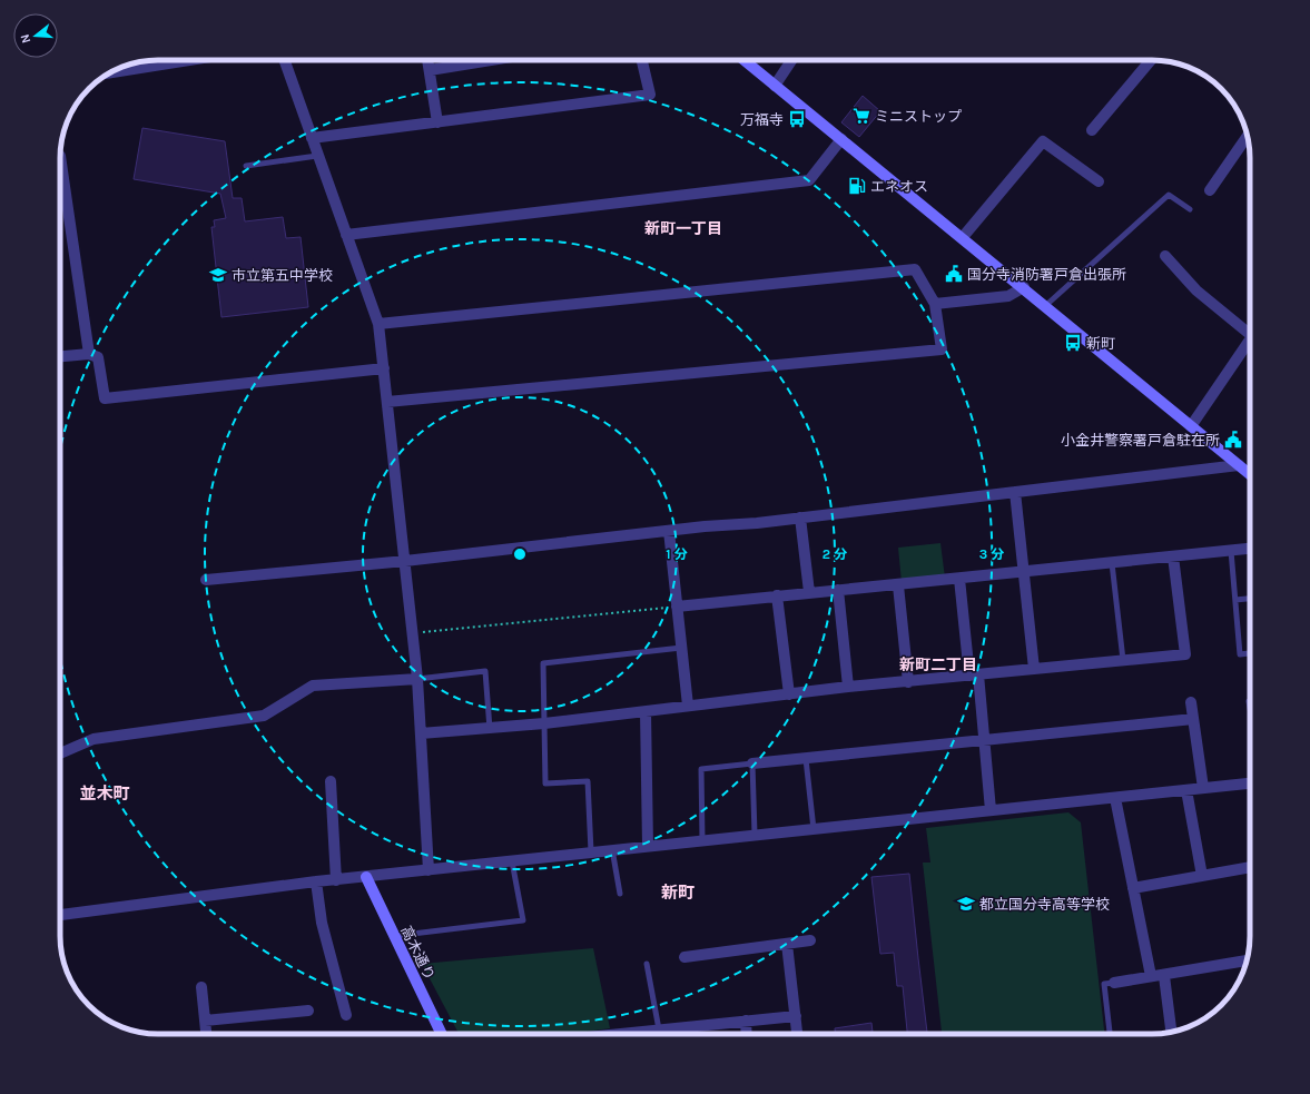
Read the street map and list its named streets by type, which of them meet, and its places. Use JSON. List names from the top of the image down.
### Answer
{
  "streets": {
    "street": ["高木通り"]
  },
  "districts": [
    "新町一丁目",
    "新町二丁目",
    "並木町",
    "新町"
  ],
  "places": {
    "supermarket": ["ミニストップ"],
    "bus stop": ["万福寺", "新町"],
    "fuel station": ["エネオス"],
    "public building": ["国分寺消防署戸倉出張所", "小金井警察署戸倉駐在所"],
    "school or university": ["市立第五中学校", "都立国分寺高等学校"]
  },
  "north": "left",
  "rings": ["1 分", "2 分", "3 分"]
}
